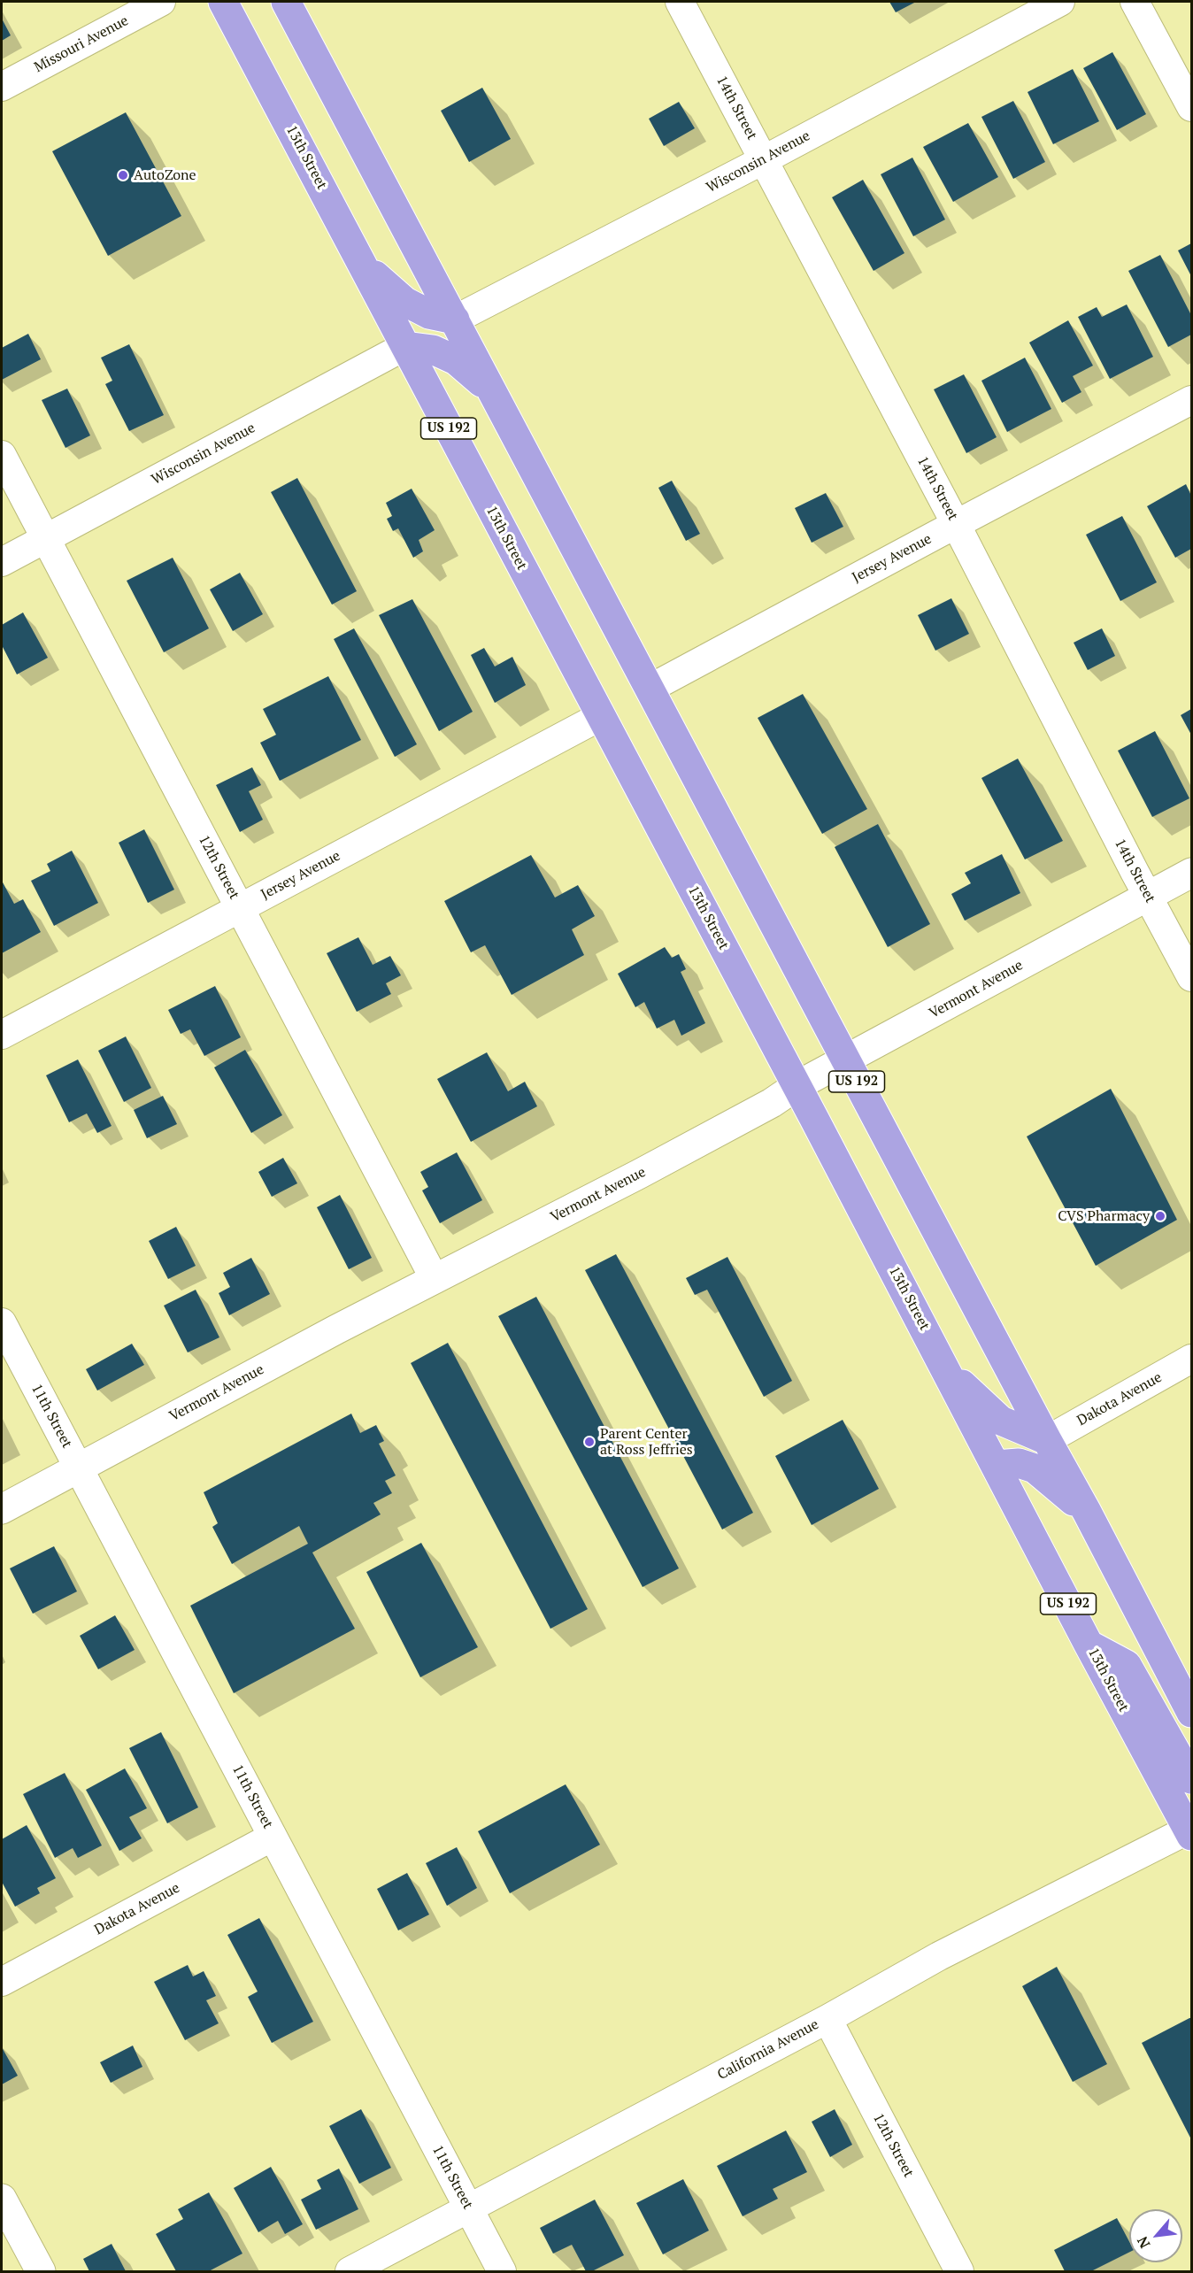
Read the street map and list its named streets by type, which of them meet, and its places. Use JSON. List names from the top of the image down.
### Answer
{
  "streets": {
    "highway": ["13th Street", "US 192"],
    "street": [
      "Missouri Avenue",
      "14th Street",
      "Wisconsin Avenue",
      "Jersey Avenue",
      "12th Street",
      "Vermont Avenue",
      "Dakota Avenue",
      "11th Street",
      "California Avenue"
    ]
  },
  "crossings": [
    ["14th Street", "Wisconsin Avenue"],
    ["14th Street", "Jersey Avenue"],
    ["14th Street", "Vermont Avenue"],
    ["13th Street", "Wisconsin Avenue"],
    ["13th Street", "Jersey Avenue"],
    ["13th Street", "Vermont Avenue"],
    ["13th Street", "California Avenue"],
    ["Wisconsin Avenue", "US 192"],
    ["Wisconsin Avenue", "12th Street"],
    ["US 192", "Jersey Avenue"],
    ["US 192", "Vermont Avenue"],
    ["US 192", "Dakota Avenue"],
    ["Jersey Avenue", "12th Street"],
    ["12th Street", "Vermont Avenue"],
    ["12th Street", "California Avenue"],
    ["Vermont Avenue", "11th Street"],
    ["Dakota Avenue", "11th Street"],
    ["11th Street", "California Avenue"]
  ],
  "places": ["AutoZone", "CVS Pharmacy", "Parent Center at Ross Jeffries"],
  "north": "bottom left"
}
